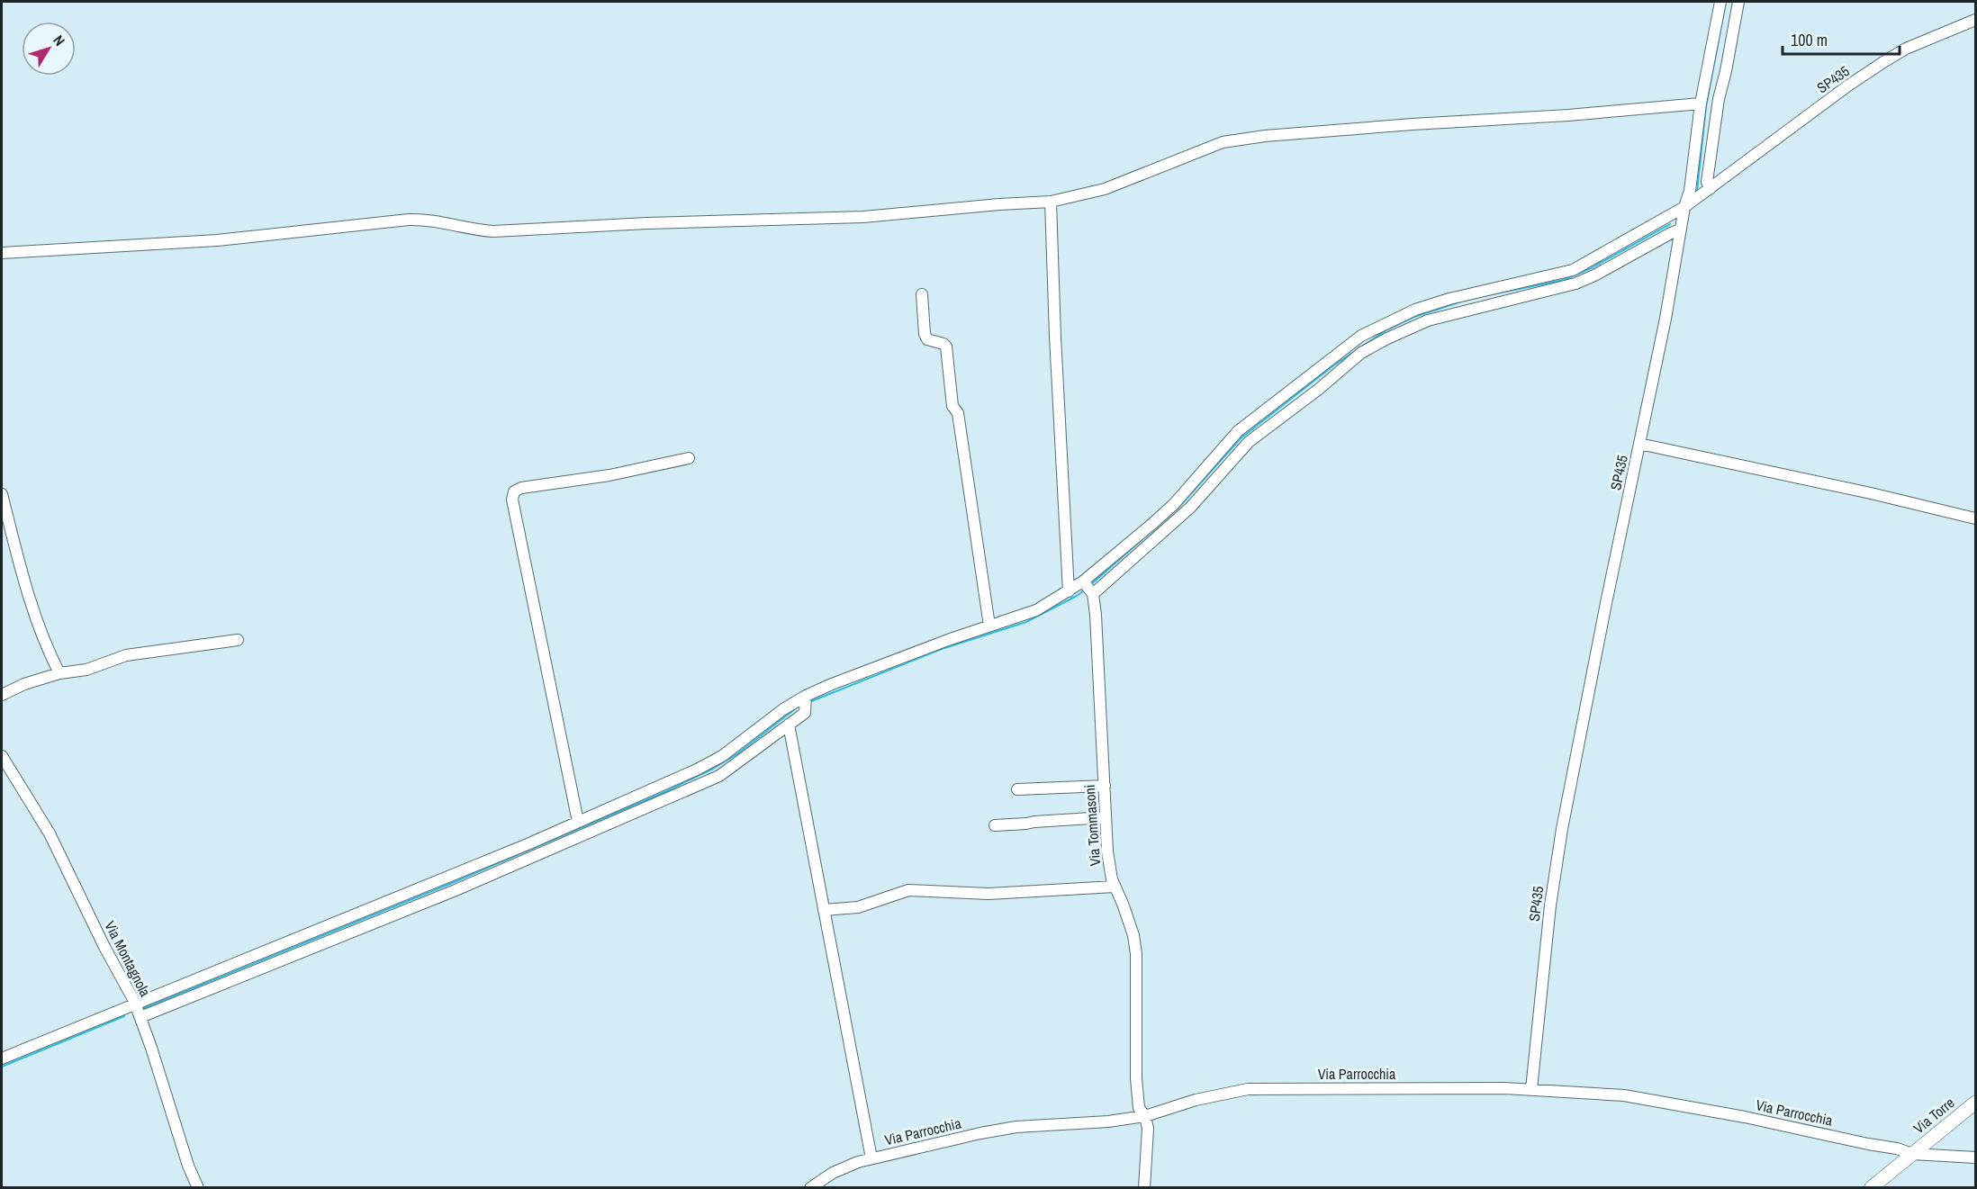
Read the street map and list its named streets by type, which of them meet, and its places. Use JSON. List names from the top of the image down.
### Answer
{
  "streets": {
    "main road": ["Via Torre"],
    "street": [
      "SP435",
      "Via Tommasoni",
      "Via Montagnola",
      "Via Parrocchia"
    ]
  },
  "crossings": [
    ["SP435", "Via Parrocchia"],
    ["Via Tommasoni", "Via Parrocchia"],
    ["Via Parrocchia", "Via Torre"]
  ],
  "scale_bar": "100 m",
  "north": "top right"
}
